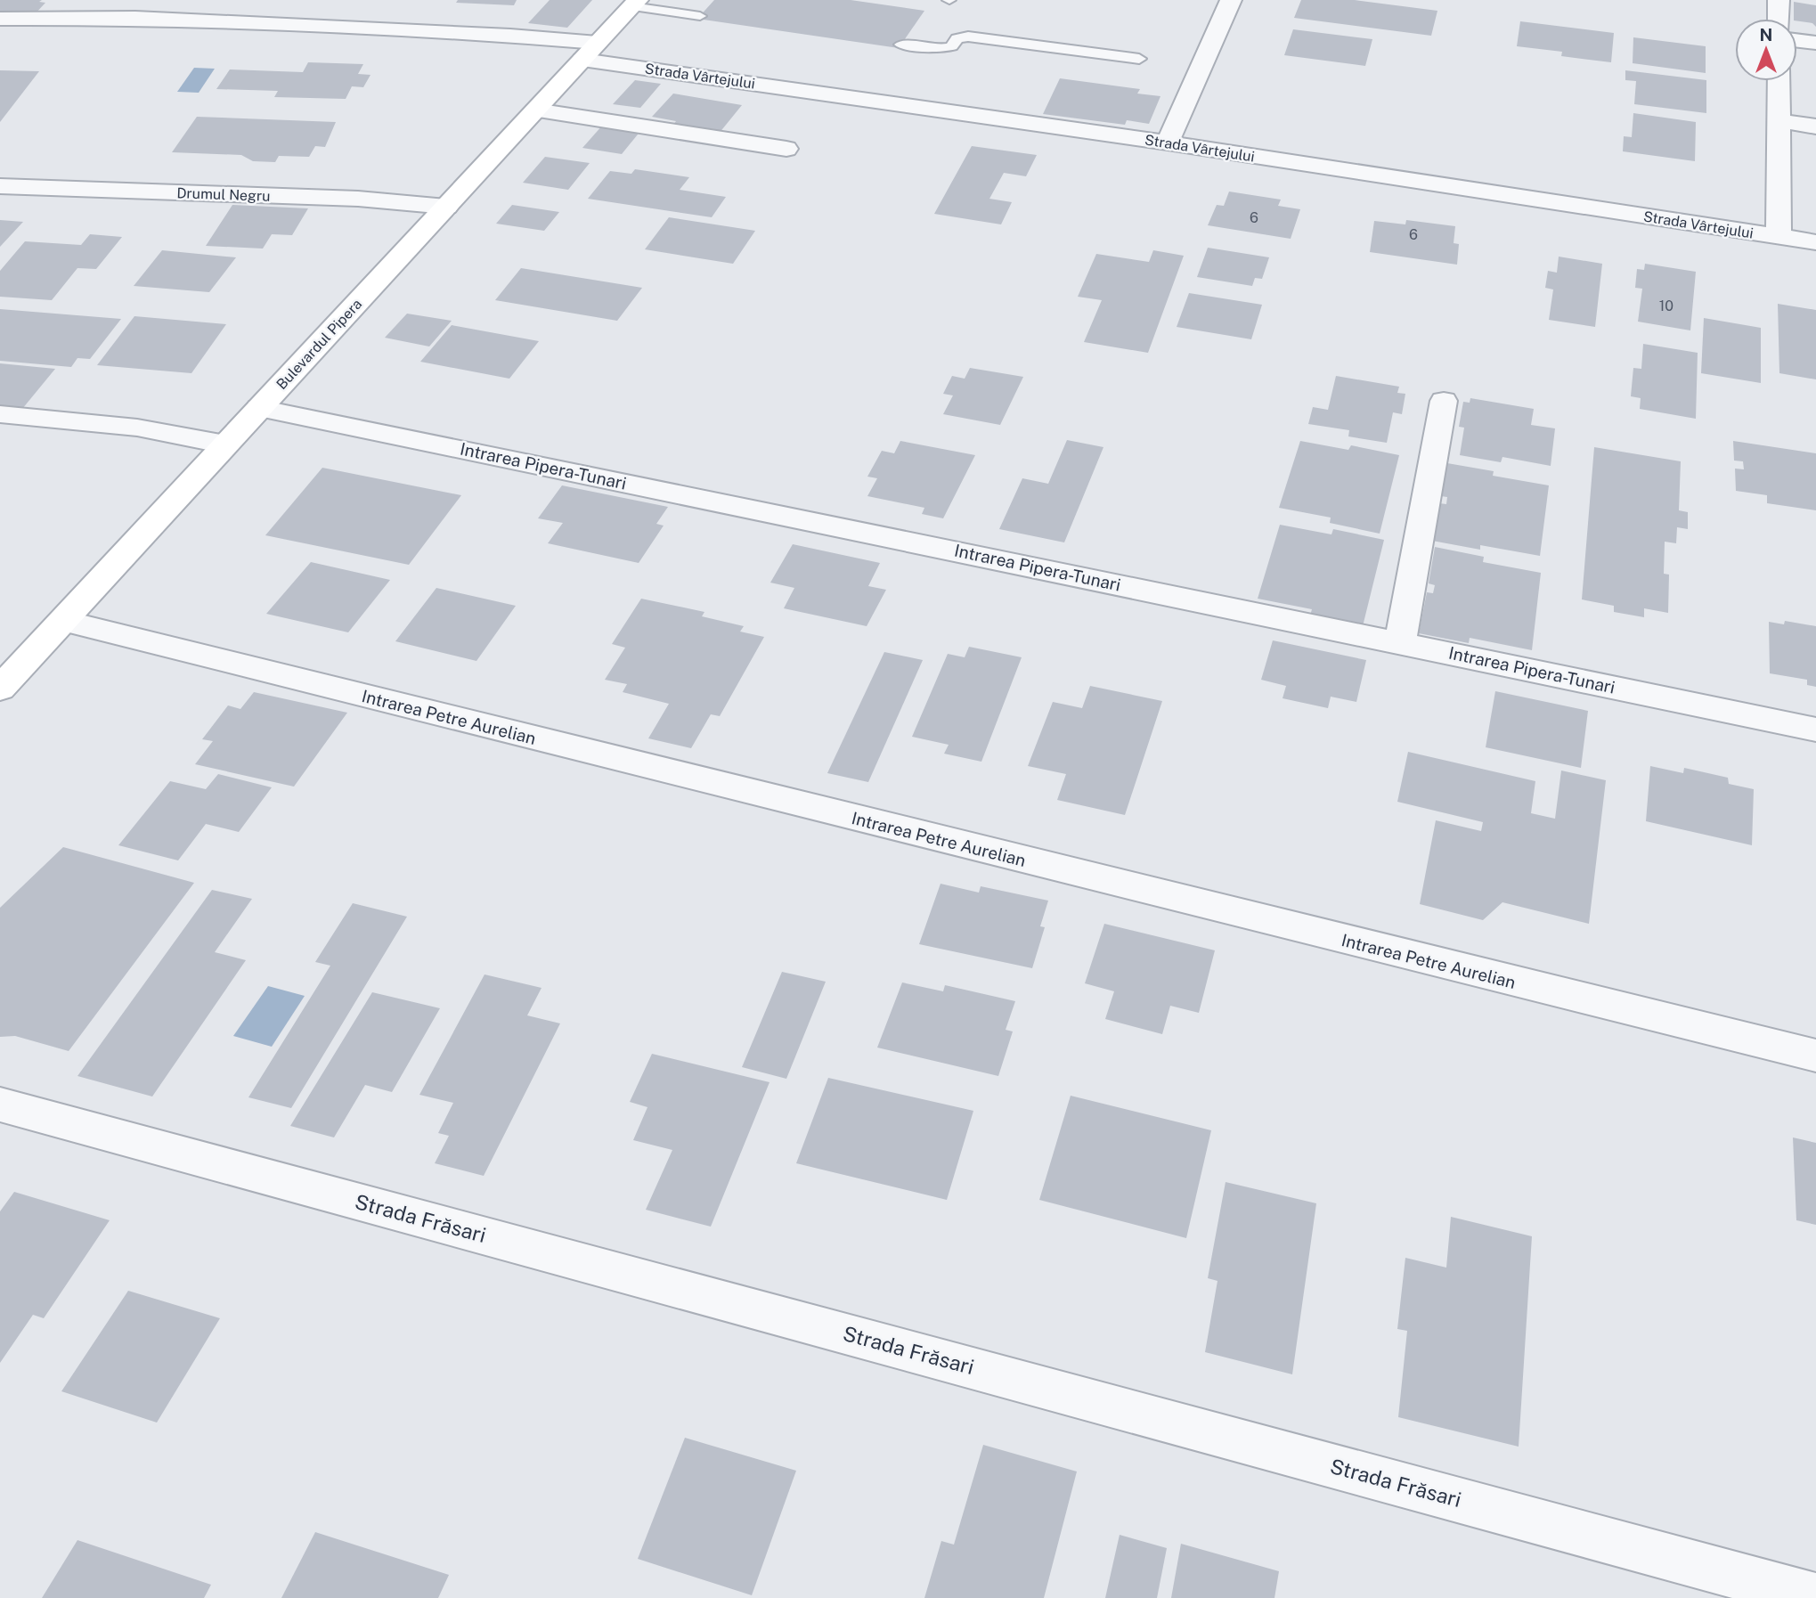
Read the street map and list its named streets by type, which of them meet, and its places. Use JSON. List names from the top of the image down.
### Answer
{
  "streets": {
    "main road": ["Bulevardul Pipera"],
    "street": [
      "Strada Vârtejului",
      "Drumul Negru",
      "Intrarea Pipera-Tunari",
      "Intrarea Petre Aurelian",
      "Strada Frăsari"
    ]
  },
  "crossings": [
    ["Strada Vârtejului", "Bulevardul Pipera"],
    ["Drumul Negru", "Bulevardul Pipera"],
    ["Bulevardul Pipera", "Intrarea Pipera-Tunari"],
    ["Bulevardul Pipera", "Intrarea Petre Aurelian"]
  ],
  "house_numbers": ["6", "6", "10"],
  "north": "top"
}
